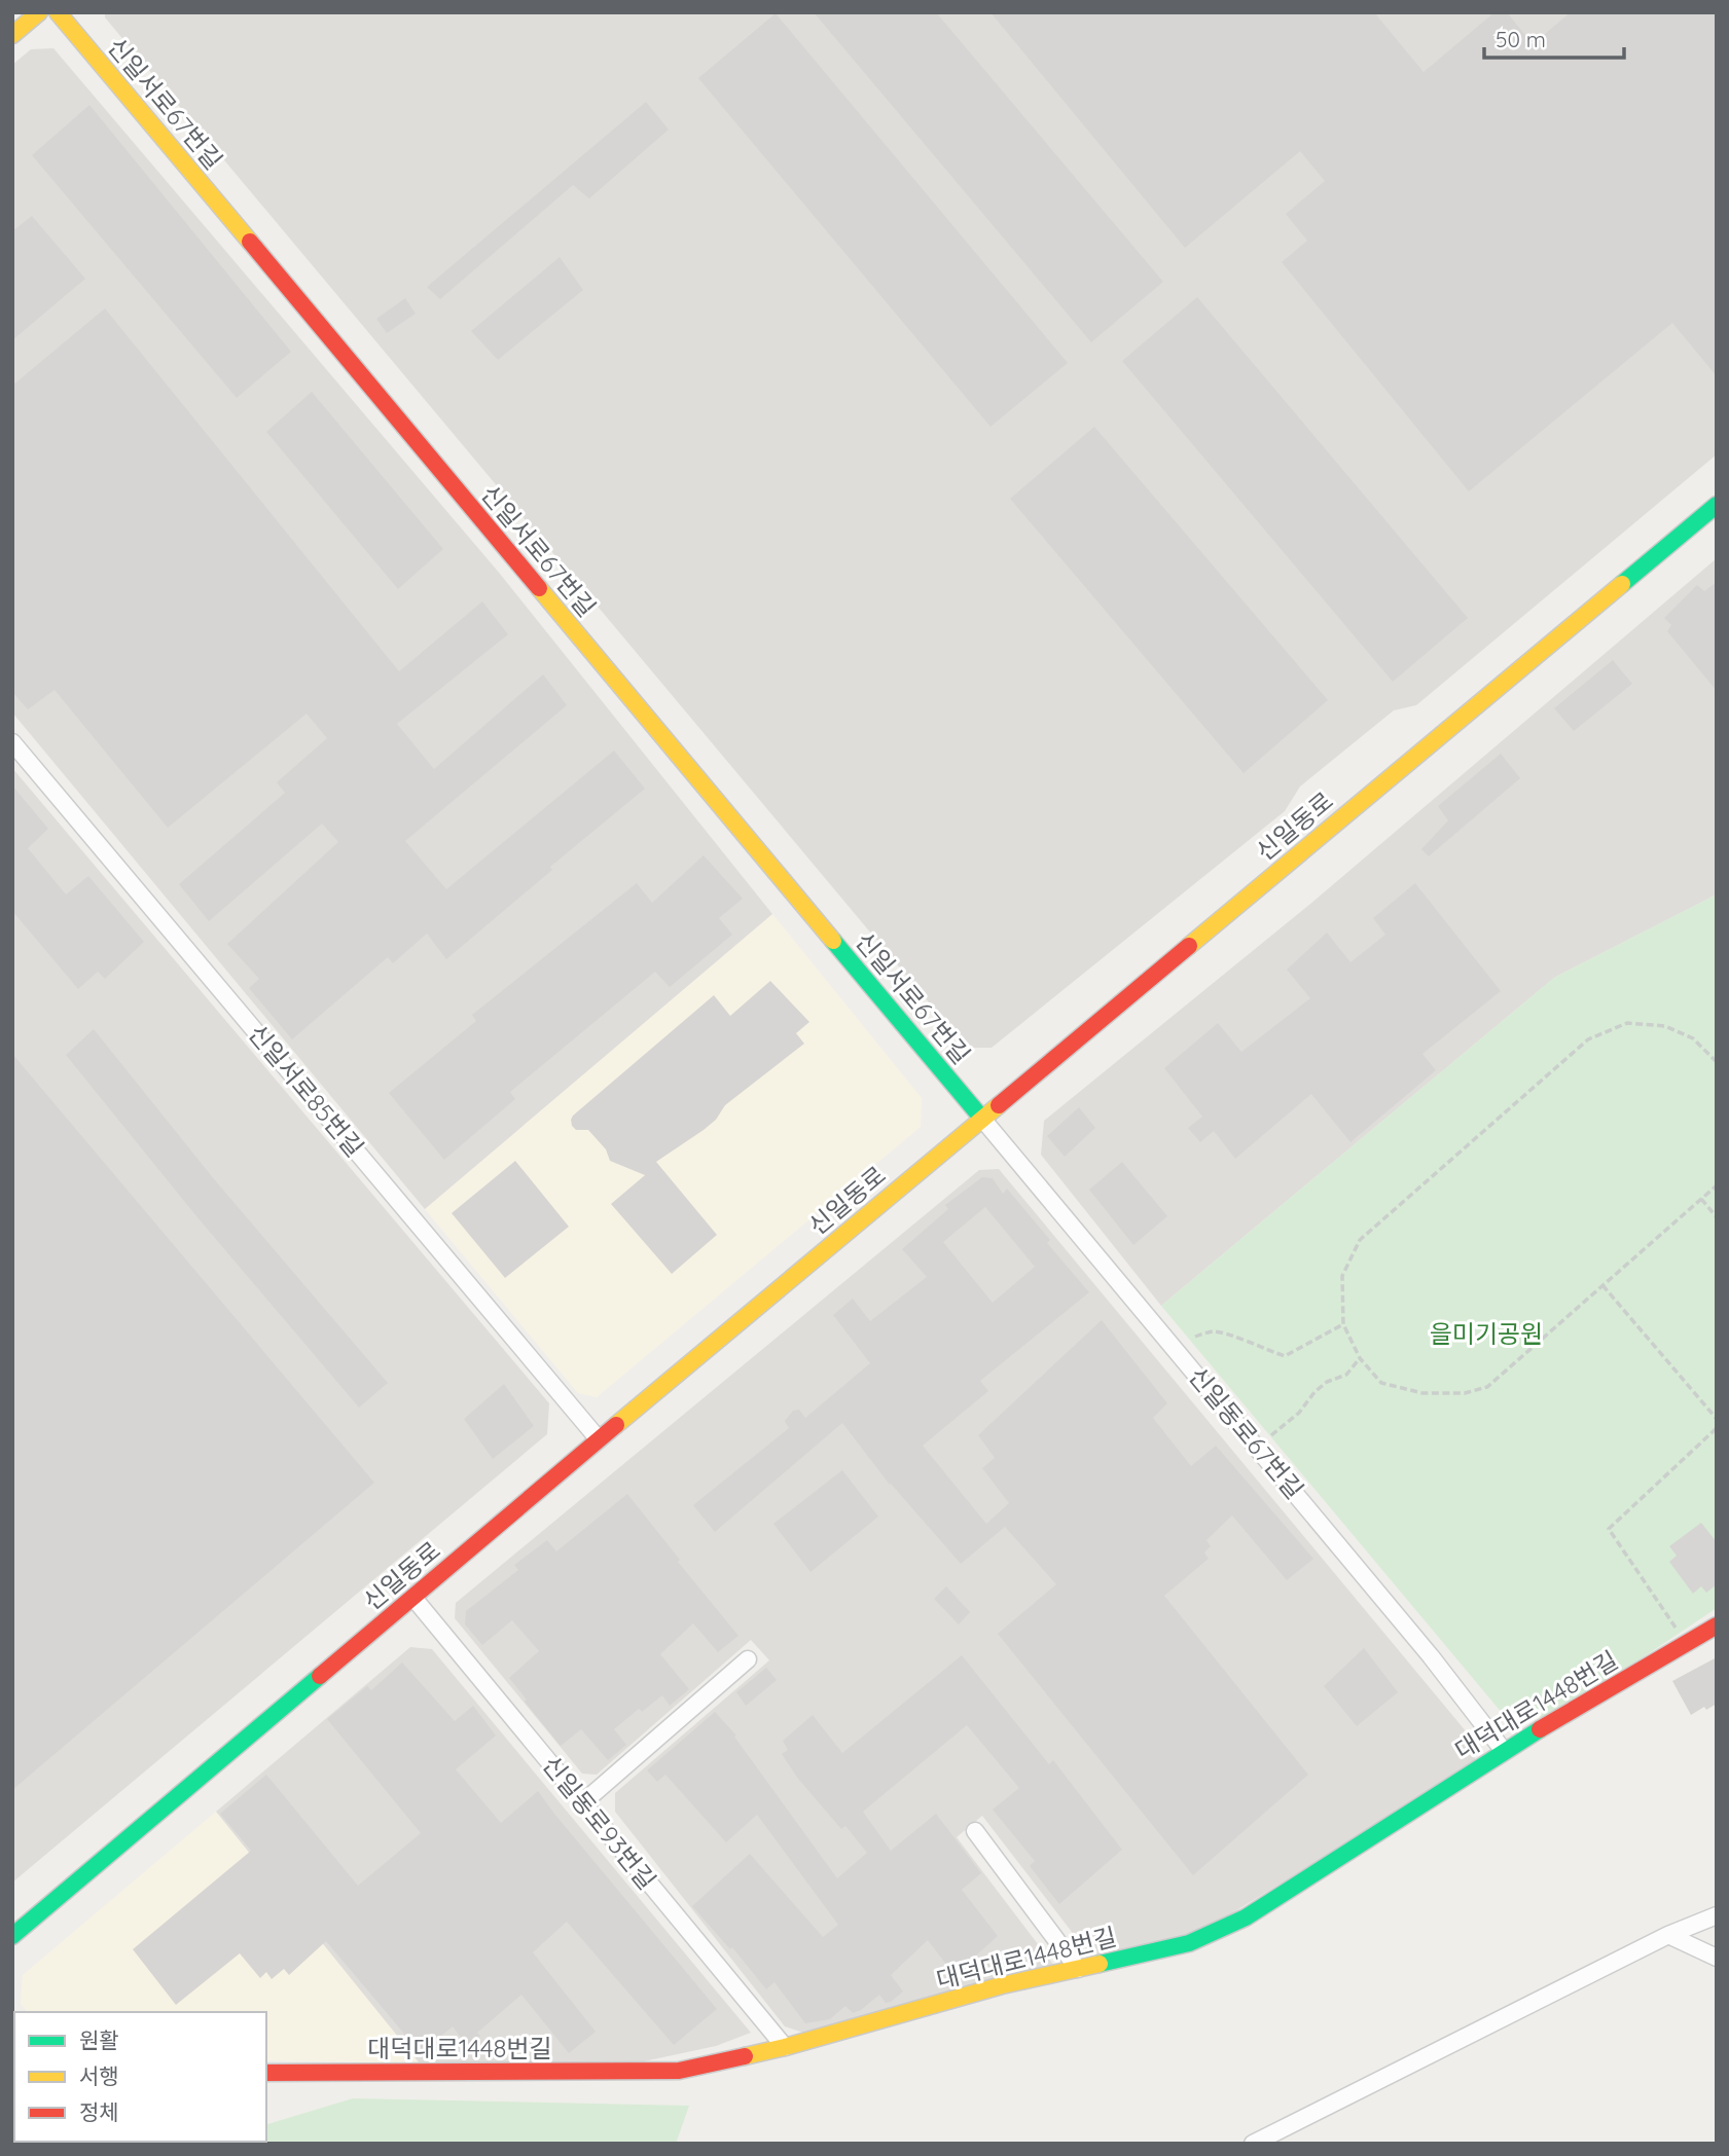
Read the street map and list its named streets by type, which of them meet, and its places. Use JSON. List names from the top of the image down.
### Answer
{
  "streets": {
    "main road": ["신일서로67번길", "신일동로", "대덕대로1448번길"],
    "street": ["신일서로85번길", "신일동로67번길", "신일동로93번길"]
  },
  "crossings": [
    ["신일서로67번길", "신일동로"],
    ["신일서로67번길", "신일동로67번길"],
    ["신일동로", "신일서로85번길"],
    ["신일동로", "신일동로67번길"],
    ["신일동로", "신일동로93번길"],
    ["신일동로67번길", "대덕대로1448번길"],
    ["대덕대로1448번길", "신일동로93번길"]
  ],
  "parks": ["을미기공원"],
  "legend": ["원활", "서행", "정체"],
  "scale_bar": "50 m"
}
